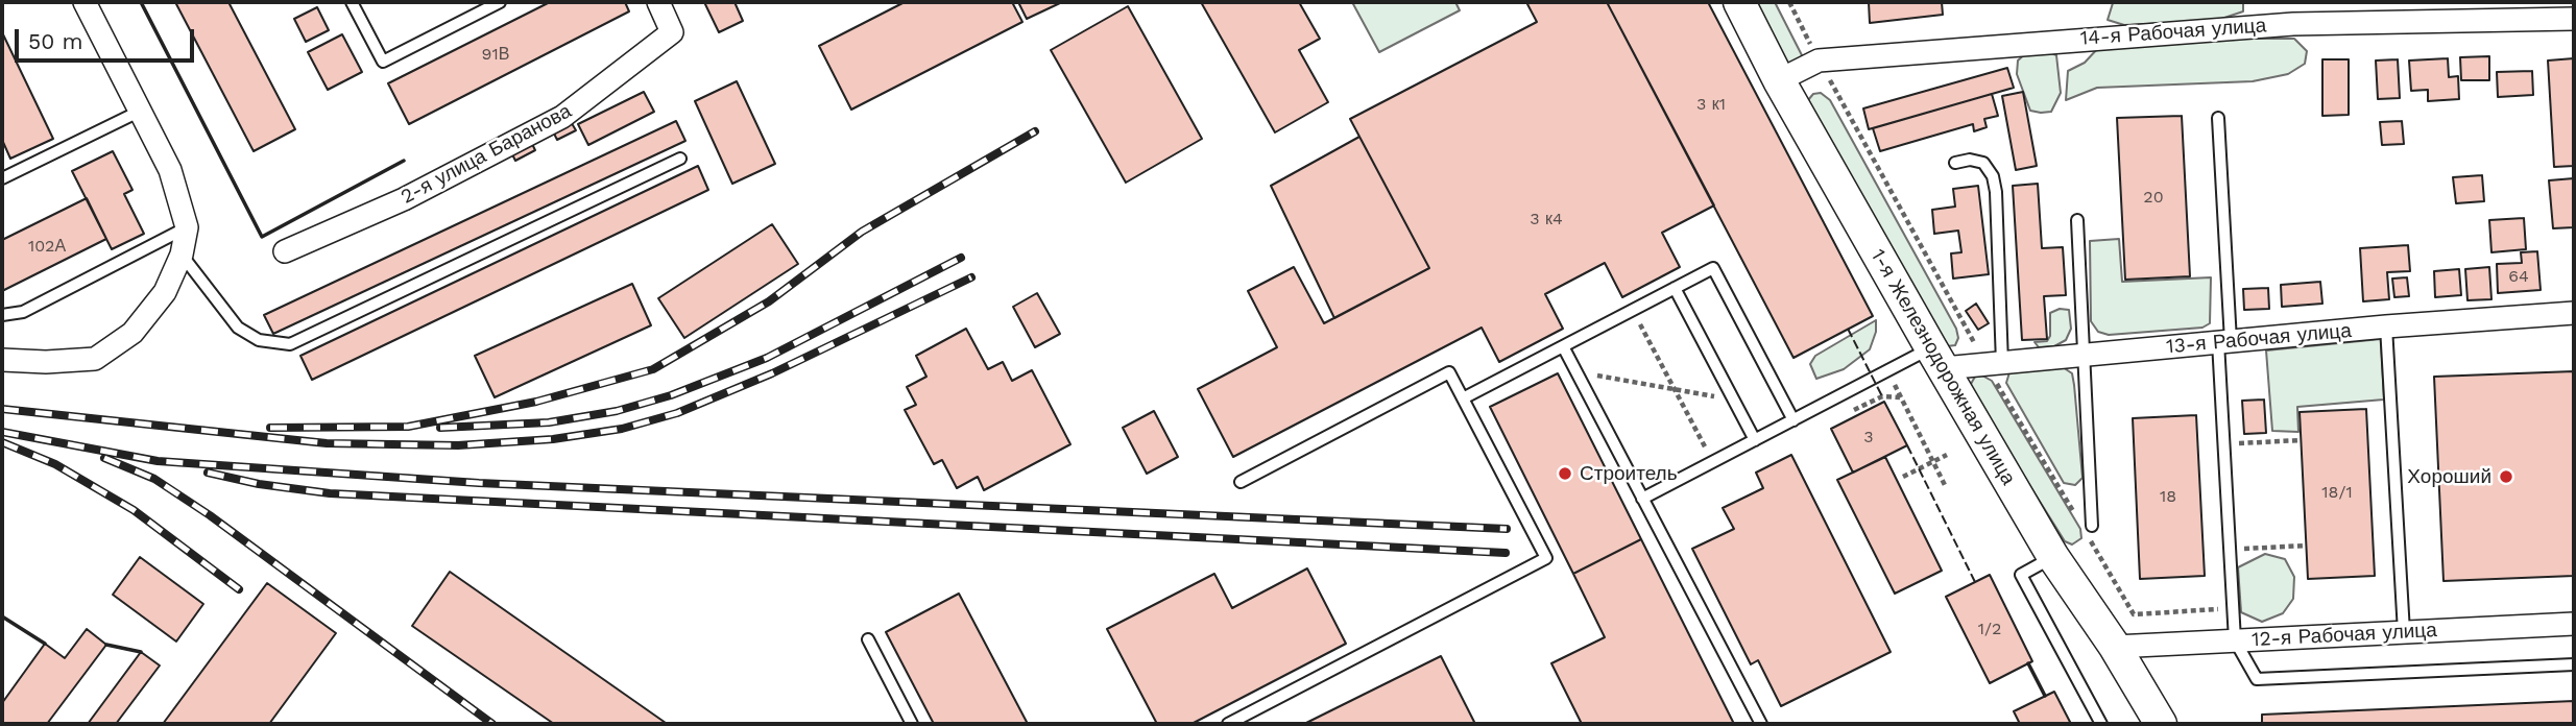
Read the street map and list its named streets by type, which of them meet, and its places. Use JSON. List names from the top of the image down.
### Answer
{
  "streets": {
    "street": [
      "14-я Рабочая улица",
      "2-я улица Баранова",
      "13-я Рабочая улица",
      "1-я Железнодорожная улица",
      "12-я Рабочая улица"
    ]
  },
  "crossings": [
    ["14-я Рабочая улица", "1-я Железнодорожная улица"],
    ["13-я Рабочая улица", "1-я Железнодорожная улица"],
    ["1-я Железнодорожная улица", "12-я Рабочая улица"]
  ],
  "places": ["Строитель", "Хороший"],
  "house_numbers": [
    "91В",
    "3 к1",
    "20",
    "3 к4",
    "102А",
    "64",
    "3",
    "18/1",
    "18",
    "1/2"
  ],
  "scale_bar": "50 m"
}
